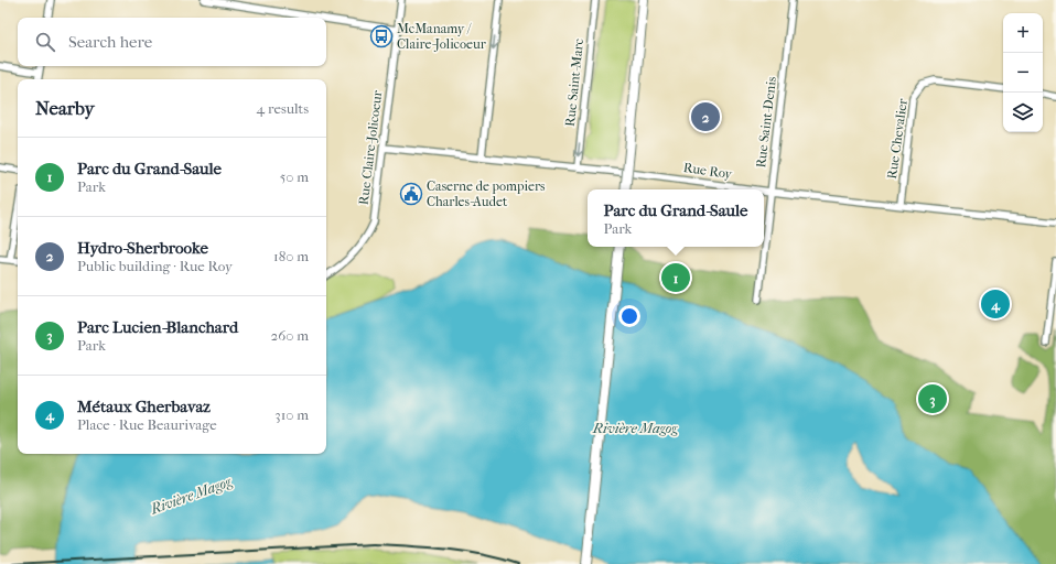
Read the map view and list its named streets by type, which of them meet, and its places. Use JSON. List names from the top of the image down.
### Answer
{
  "streets": {
    "street": [
      "Rue Saint-Marc",
      "Rue Saint-Denis",
      "Rue Chevalier",
      "Rue Claire-Jolicoeur",
      "Rue Roy"
    ]
  },
  "crossings": [
    ["Rue Saint-Marc", "Rue Roy"],
    ["Rue Saint-Denis", "Rue Roy"],
    ["Rue Chevalier", "Rue Roy"],
    ["Rue Claire-Jolicoeur", "Rue Roy"]
  ],
  "one_way": ["Rue Saint-Marc"],
  "water": ["Rivière Magog"],
  "places": {
    "bus stop": ["McManamy / Claire-Jolicoeur"],
    "public building": ["Caserne de pompiers Charles-Audet"]
  },
  "page": {
    "map_buttons": ["+", "−"],
    "search": "Search here",
    "heading": ["Nearby", "4 results"],
    "pins": [
      "2",
      "1",
      "4",
      "3"
    ],
    "list": [
      {
        "mark": "1",
        "name": "Parc du Grand-Saule",
        "note": "Park",
        "value": "50 m"
      },
      {
        "mark": "2",
        "name": "Hydro-Sherbrooke",
        "note": "Public building · Rue Roy",
        "value": "180 m"
      },
      {
        "mark": "3",
        "name": "Parc Lucien-Blanchard",
        "note": "Park",
        "value": "260 m"
      },
      {
        "mark": "4",
        "name": "Métaux Gherbavaz",
        "note": "Place · Rue Beaurivage",
        "value": "310 m"
      }
    ],
    "popup": ["Parc du Grand-Saule", "Park"]
  }
}
